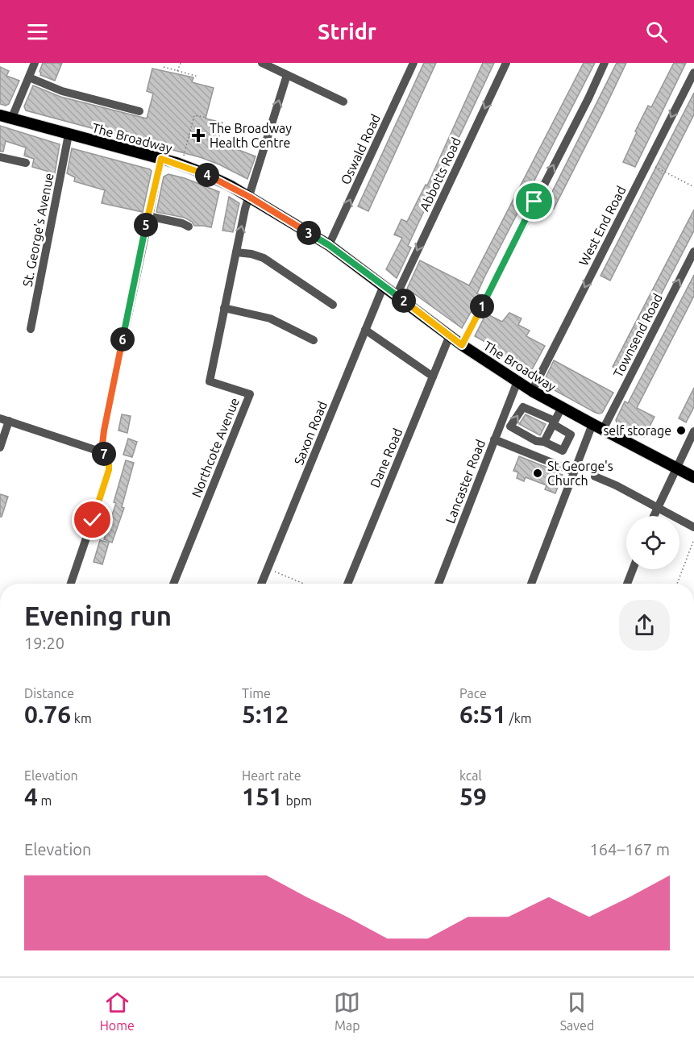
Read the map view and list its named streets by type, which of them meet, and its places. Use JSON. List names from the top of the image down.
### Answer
{
  "streets": {
    "main road": ["The Broadway"],
    "street": [
      "Oswald Road",
      "Abbotts Road",
      "West End Road",
      "St. George's Avenue",
      "Townsend Road",
      "Saxon Road",
      "Northcote Avenue",
      "Dane Road",
      "Lancaster Road"
    ]
  },
  "crossings": [
    ["The Broadway", "Oswald Road"],
    ["The Broadway", "Abbotts Road"],
    ["The Broadway", "West End Road"],
    ["The Broadway", "St. George's Avenue"],
    ["The Broadway", "Townsend Road"],
    ["The Broadway", "Saxon Road"],
    ["The Broadway", "Northcote Avenue"],
    ["The Broadway", "Dane Road"],
    ["The Broadway", "Lancaster Road"]
  ],
  "one_way": [
    "Oswald Road",
    "Abbotts Road",
    "West End Road",
    "Townsend Road"
  ],
  "places": {
    "health": ["The Broadway Health Centre"],
    "other": ["self storage", "St George's Church"]
  },
  "page": {
    "header": "Stridr",
    "pins": [
      "4",
      "5",
      "3",
      "2",
      "1",
      "6",
      "7"
    ],
    "heading": ["Evening run", "19:20"],
    "stats": [
      ["Distance", "0.76 km"],
      ["Time", "5:12"],
      ["Pace", "6:51 /km"],
      ["Elevation", "4 m"],
      ["Heart rate", "151 bpm"],
      ["kcal", "59"]
    ],
    "chart": ["Elevation", "164–167 m"],
    "tabs": ["Home", "Map", "Saved"]
  }
}
